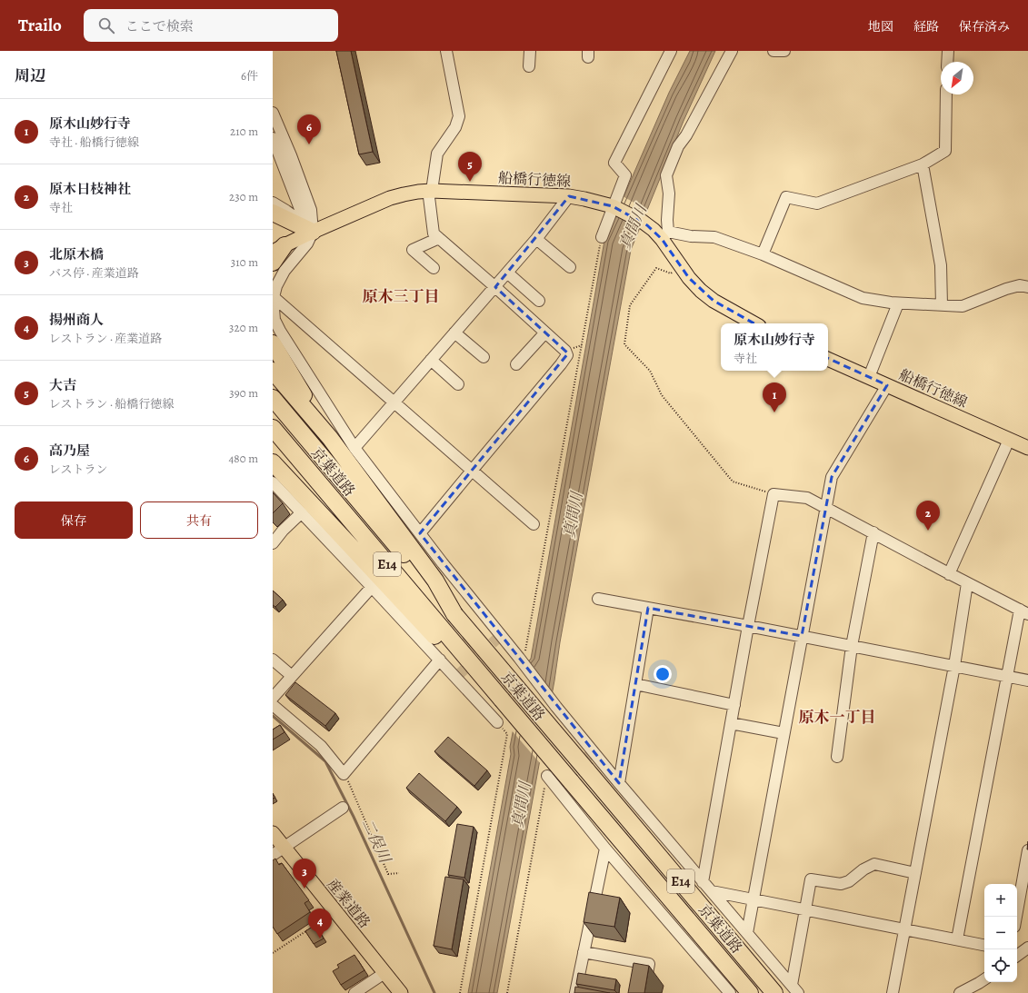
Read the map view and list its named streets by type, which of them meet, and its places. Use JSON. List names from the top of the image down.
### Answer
{
  "streets": {
    "highway": ["京葉道路", "E14"],
    "main road": ["船橋行徳線", "産業道路"]
  },
  "districts": ["原木三丁目", "原木一丁目"],
  "water": ["真間川", "二俣川"],
  "north": "bottom left",
  "page": {
    "header": "Trailo",
    "search": "ここで検索",
    "nav": ["地図", "経路", "保存済み"],
    "heading": ["周辺", "6件"],
    "list": [
      {
        "mark": "1",
        "name": "原木山妙行寺",
        "note": "寺社 · 船橋行徳線",
        "value": "210 m"
      },
      {
        "mark": "2",
        "name": "原木日枝神社",
        "note": "寺社",
        "value": "230 m"
      },
      {
        "mark": "3",
        "name": "北原木橋",
        "note": "バス停 · 産業道路",
        "value": "310 m"
      },
      {
        "mark": "4",
        "name": "揚州商人",
        "note": "レストラン · 産業道路",
        "value": "320 m"
      },
      {
        "mark": "5",
        "name": "大吉",
        "note": "レストラン · 船橋行徳線",
        "value": "390 m"
      },
      {
        "mark": "6",
        "name": "高乃屋",
        "note": "レストラン",
        "value": "480 m"
      }
    ],
    "pins": [
      "6",
      "5",
      "1",
      "2",
      "3",
      "4"
    ],
    "popup": ["原木山妙行寺", "寺社"],
    "buttons": ["保存", "共有"],
    "map_buttons": ["+", "−"]
  }
}
